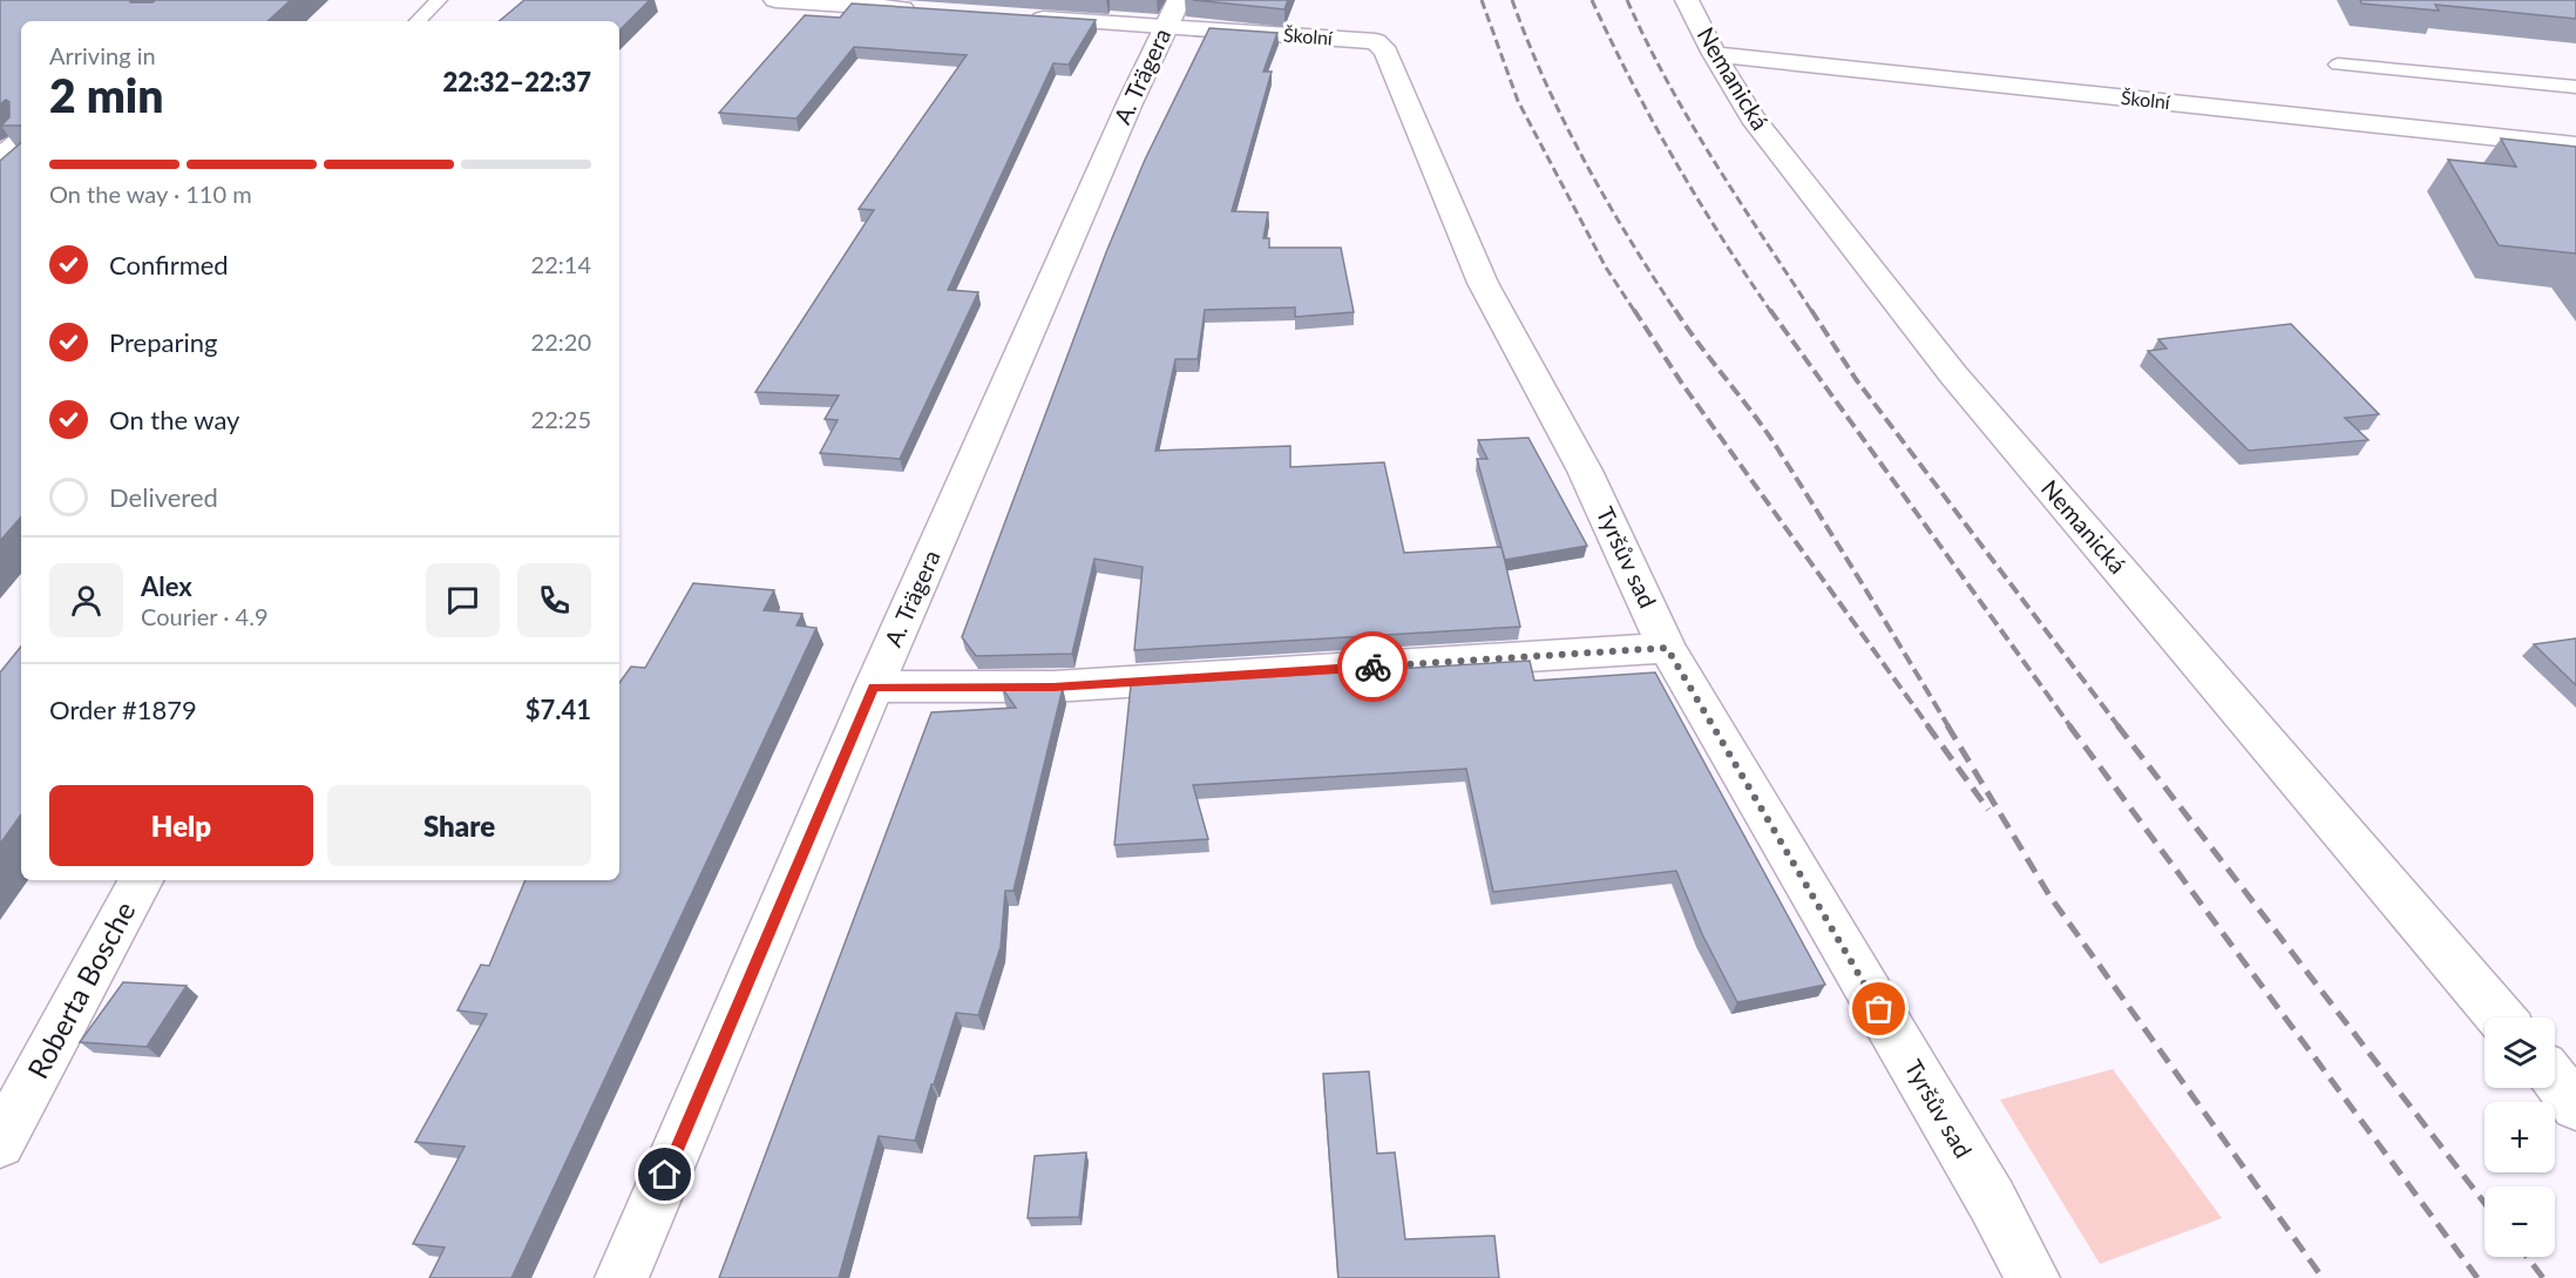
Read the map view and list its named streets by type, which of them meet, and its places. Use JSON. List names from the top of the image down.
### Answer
{
  "streets": {
    "street": [
      "Školní",
      "A. Trägera",
      "Nemanická",
      "Tyršův sad",
      "Roberta Bosche"
    ]
  },
  "crossings": [
    ["Školní", "A. Trägera"],
    ["Školní", "Nemanická"],
    ["Školní", "Tyršův sad"]
  ],
  "page": {
    "heading": ["2 min", "Arriving in", "22:32–22:37"],
    "panel": [
      "Alex",
      "Courier · 4.9",
      "Order #1879",
      "$7.41"
    ],
    "bar": "On the way · 110 m",
    "list": [
      ["Confirmed", "22:14"],
      ["Preparing", "22:20"],
      ["On the way", "22:25"],
      "Delivered"
    ],
    "buttons": ["Help", "Share"],
    "map_buttons": ["+", "−"]
  }
}
